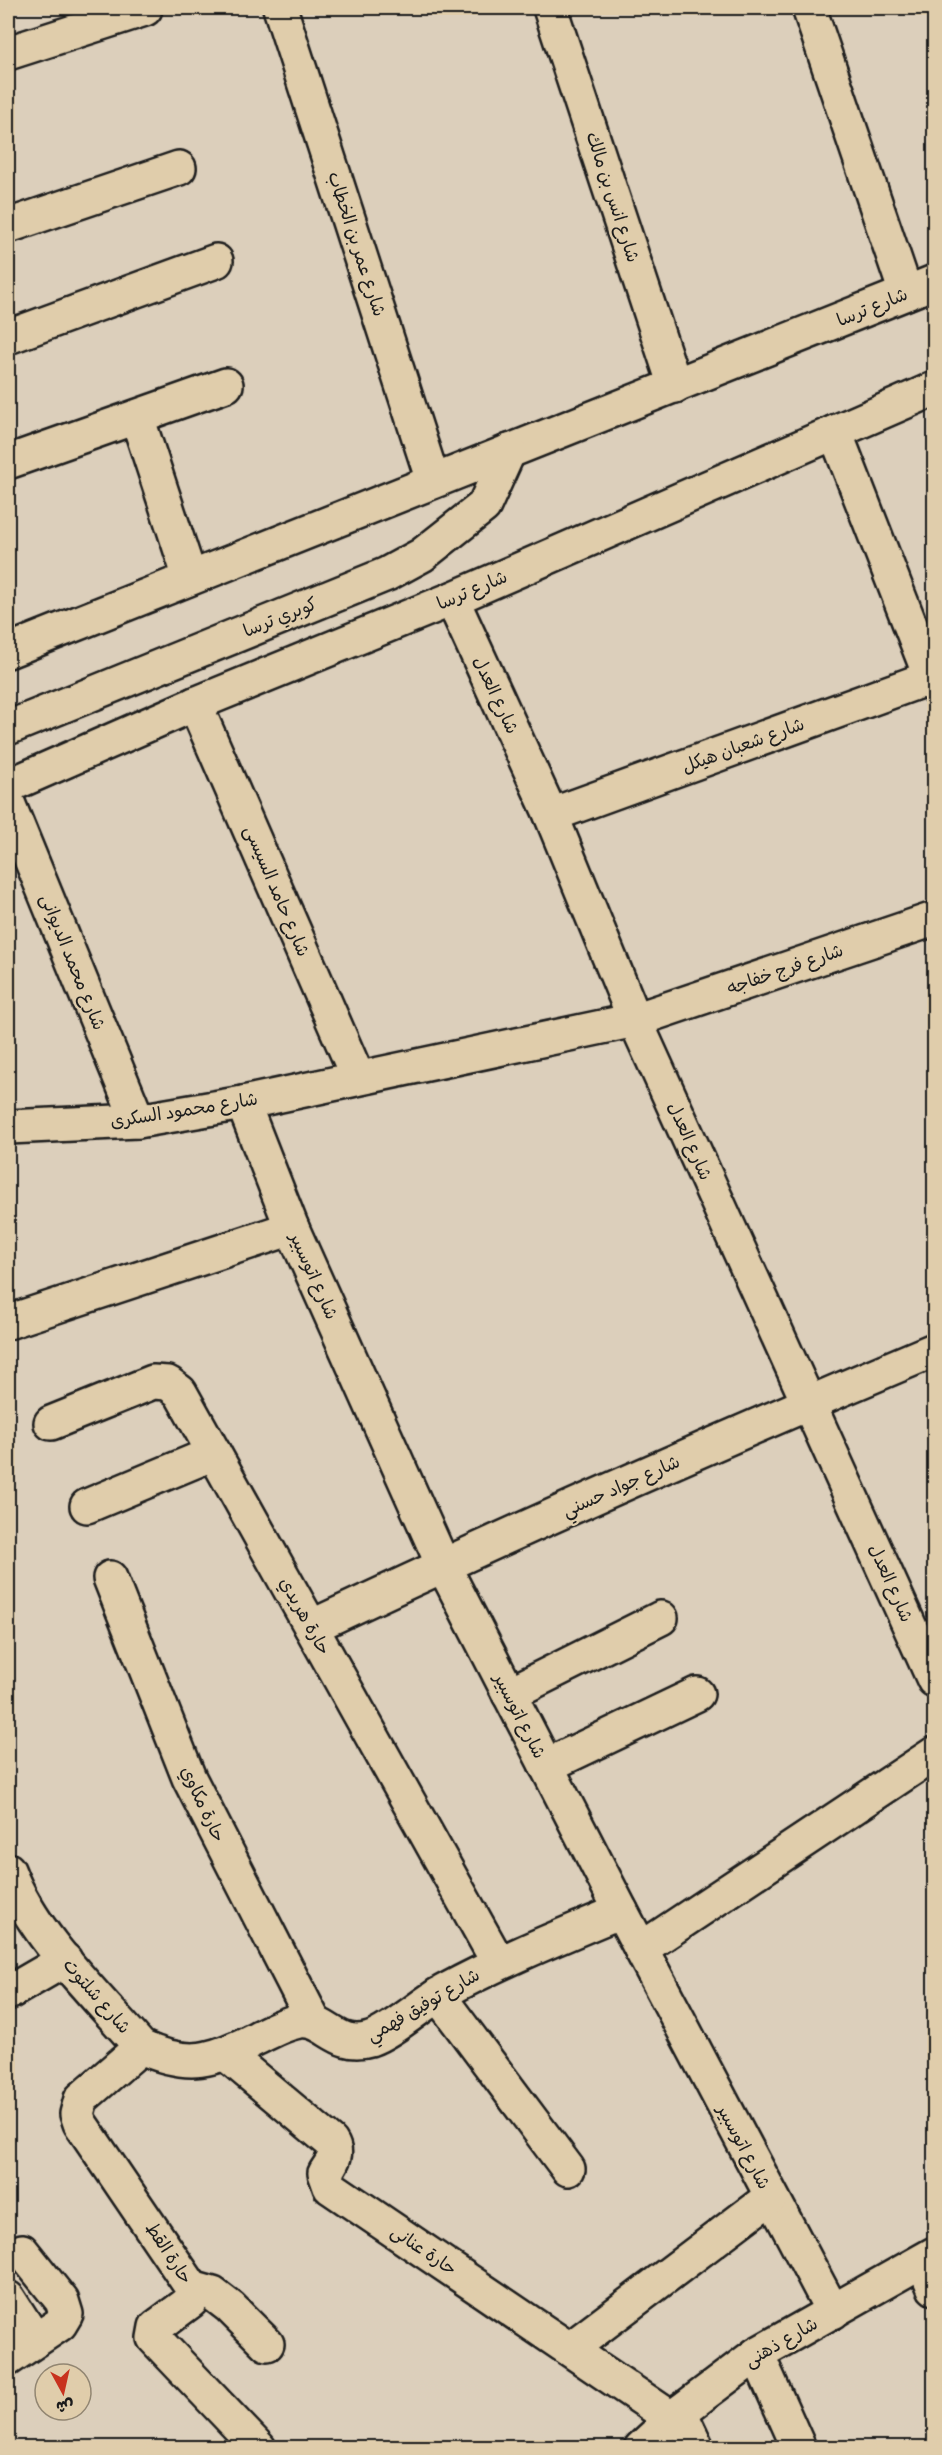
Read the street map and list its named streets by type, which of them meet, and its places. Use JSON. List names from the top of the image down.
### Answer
{
  "streets": {
    "street": [
      "شارع انس بن مالك",
      "شارع عمر بن الخطاب",
      "شارع ترسا",
      "كوبري ترسا",
      "شارع العدل",
      "شارع شعبان هيكل",
      "شارع حامد السيسى",
      "شارع محمد الديوانى",
      "شارع فرج خفاجه",
      "شارع محمود السكرى",
      "شارع اتوسبير",
      "شارع جواد حسني",
      "حارة هريدي",
      "حارة مكاوي",
      "شارع شلتوت",
      "شارع توفيق فهمي",
      "حارة عنانى",
      "حارة القط",
      "شارع ذهنى"
    ]
  },
  "crossings": [
    ["شارع انس بن مالك", "شارع ترسا"],
    ["شارع عمر بن الخطاب", "شارع ترسا"],
    ["شارع ترسا", "كوبري ترسا"],
    ["شارع ترسا", "شارع العدل"],
    ["شارع ترسا", "شارع حامد السيسى"],
    ["شارع العدل", "شارع شعبان هيكل"],
    ["شارع العدل", "شارع فرج خفاجه"],
    ["شارع العدل", "شارع جواد حسني"],
    ["شارع حامد السيسى", "شارع فرج خفاجه"],
    ["شارع حامد السيسى", "شارع محمود السكرى"],
    ["شارع محمد الديوانى", "شارع محمود السكرى"],
    ["شارع فرج خفاجه", "شارع محمود السكرى"],
    ["شارع محمود السكرى", "شارع اتوسبير"],
    ["شارع اتوسبير", "شارع جواد حسني"],
    ["شارع اتوسبير", "شارع توفيق فهمي"],
    ["شارع اتوسبير", "شارع ذهنى"],
    ["شارع جواد حسني", "حارة هريدي"],
    ["حارة هريدي", "شارع توفيق فهمي"],
    ["حارة مكاوي", "شارع توفيق فهمي"],
    ["شارع شلتوت", "حارة عنانى"],
    ["شارع شلتوت", "حارة القط"],
    ["حارة عنانى", "شارع ذهنى"]
  ],
  "north": "bottom"
}
